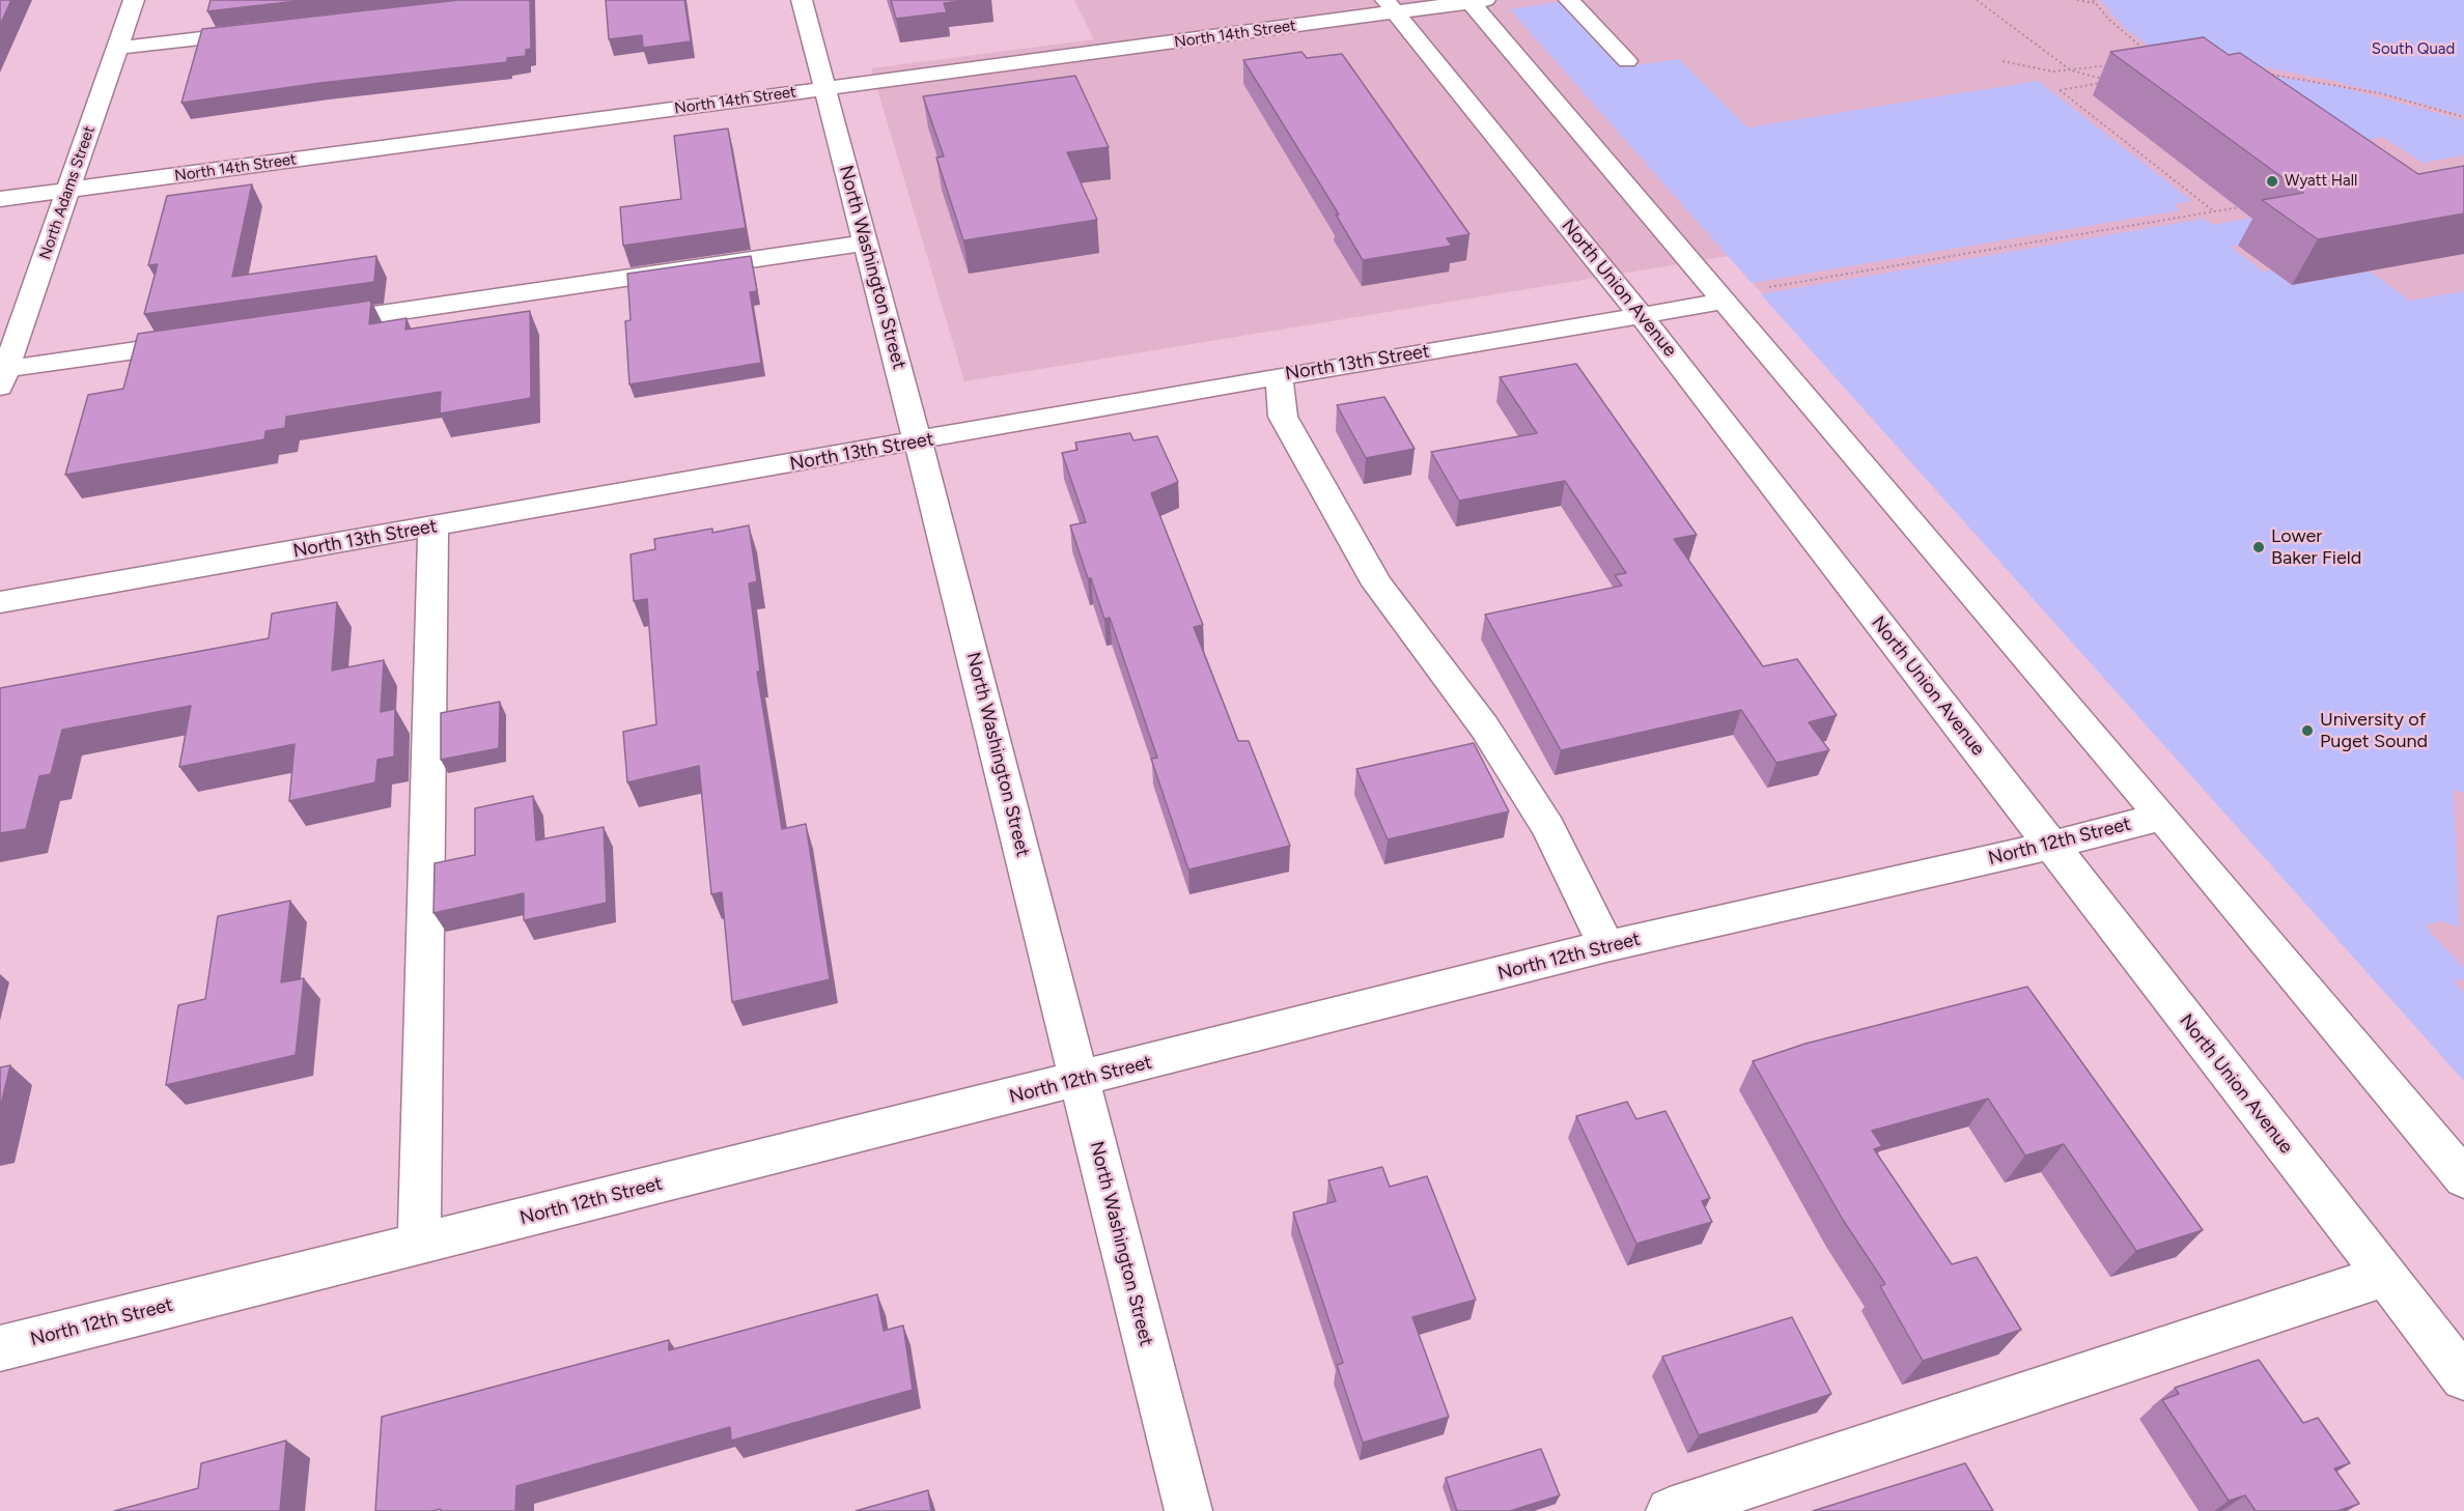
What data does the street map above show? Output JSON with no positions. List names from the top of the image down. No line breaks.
{"streets":{"street":["North 14th Street","North Adams Street","North Washington Street","North Union Avenue","North 13th Street","North 12th Street"]},"crossings":[["North 14th Street","North Adams Street"],["North 14th Street","North Washington Street"],["North 14th Street","North Union Avenue"],["North Washington Street","North 13th Street"],["North Washington Street","North 12th Street"],["North Union Avenue","North 13th Street"],["North Union Avenue","North 12th Street"]],"parks":["South Quad"],"places":["Wyatt Hall","Lower Baker Field","University of Puget Sound"]}
